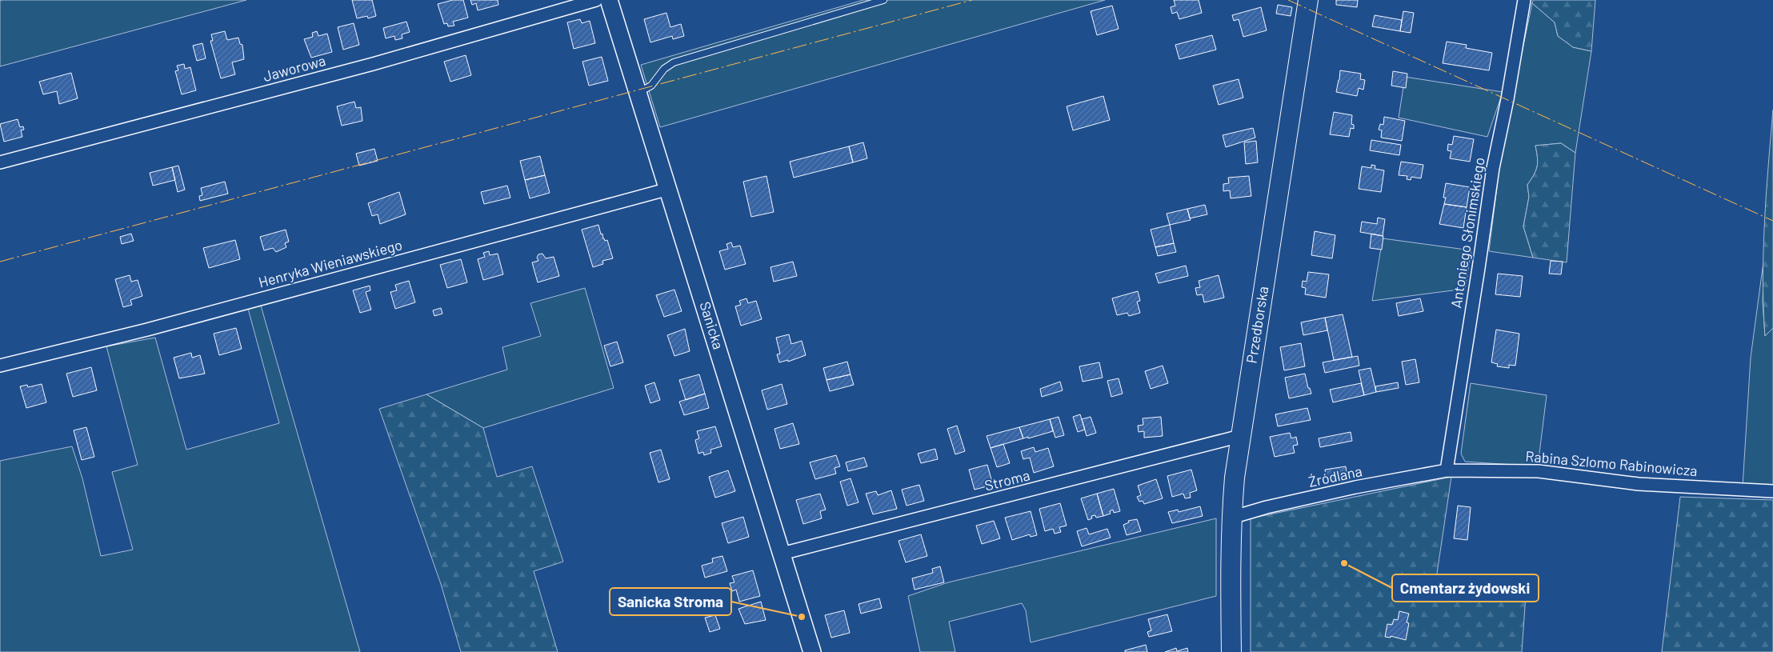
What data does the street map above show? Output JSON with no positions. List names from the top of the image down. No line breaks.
{"streets":{"main road":["Przedborska"],"street":["Jaworowa","Antoniego Słonimskiego","Henryka Wieniawskiego","Sanicka","Rabina Szlomo Rabinowicza","Źródlana","Stroma"]},"crossings":[["Antoniego Słonimskiego","Rabina Szlomo Rabinowicza"],["Antoniego Słonimskiego","Źródlana"],["Henryka Wieniawskiego","Sanicka"],["Przedborska","Źródlana"],["Przedborska","Stroma"],["Sanicka","Stroma"],["Rabina Szlomo Rabinowicza","Źródlana"]],"places":["Cmentarz żydowski","Sanicka Stroma"]}
